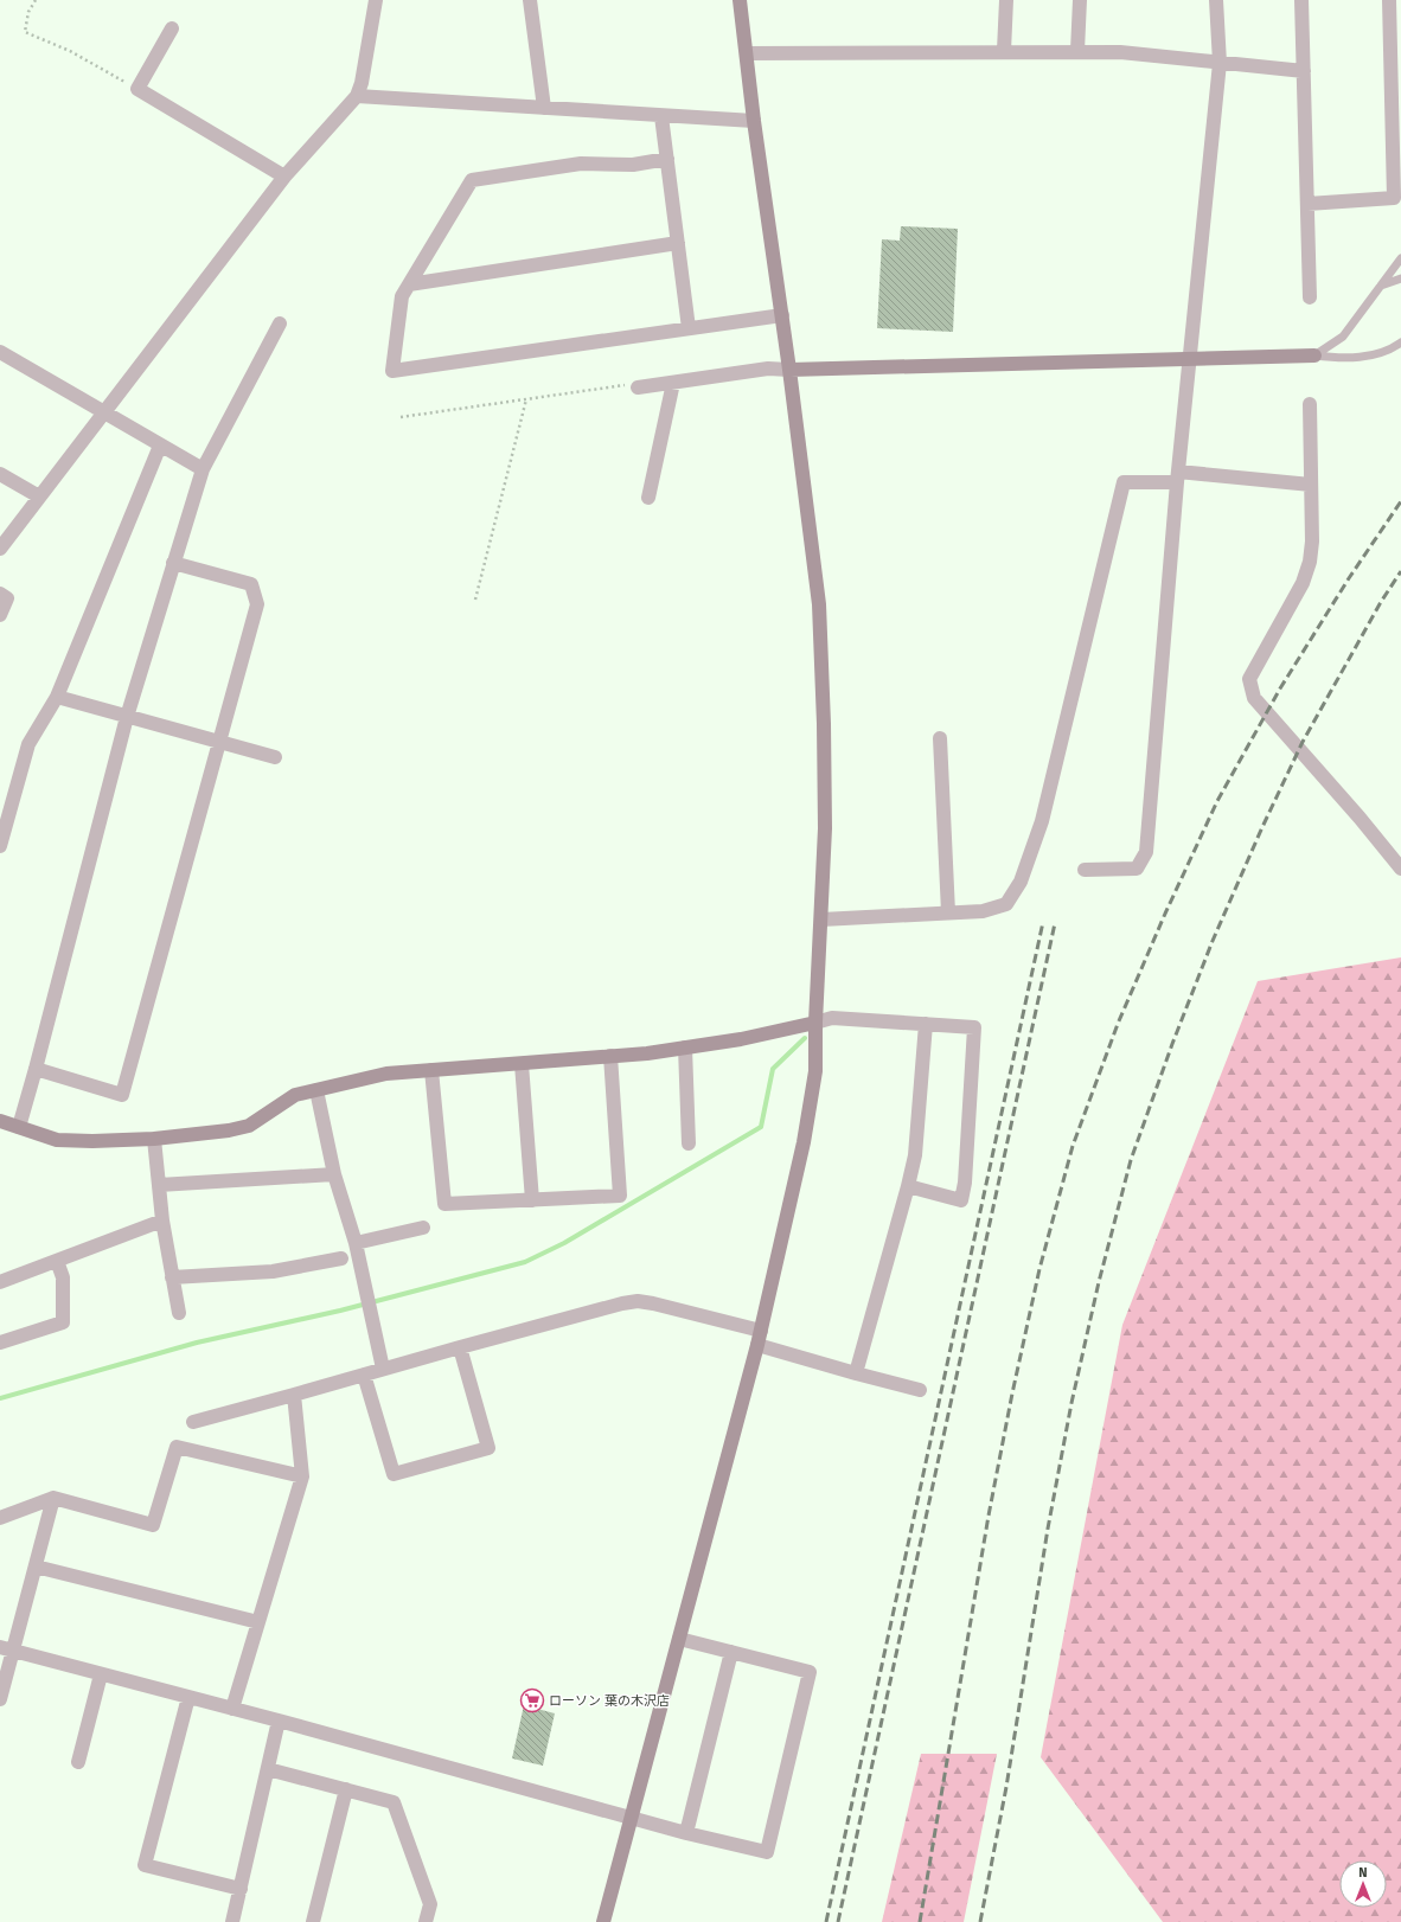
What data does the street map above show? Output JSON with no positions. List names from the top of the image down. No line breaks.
{"places":{"supermarket":["ローソン 葉の木沢店"]},"north":"top"}
